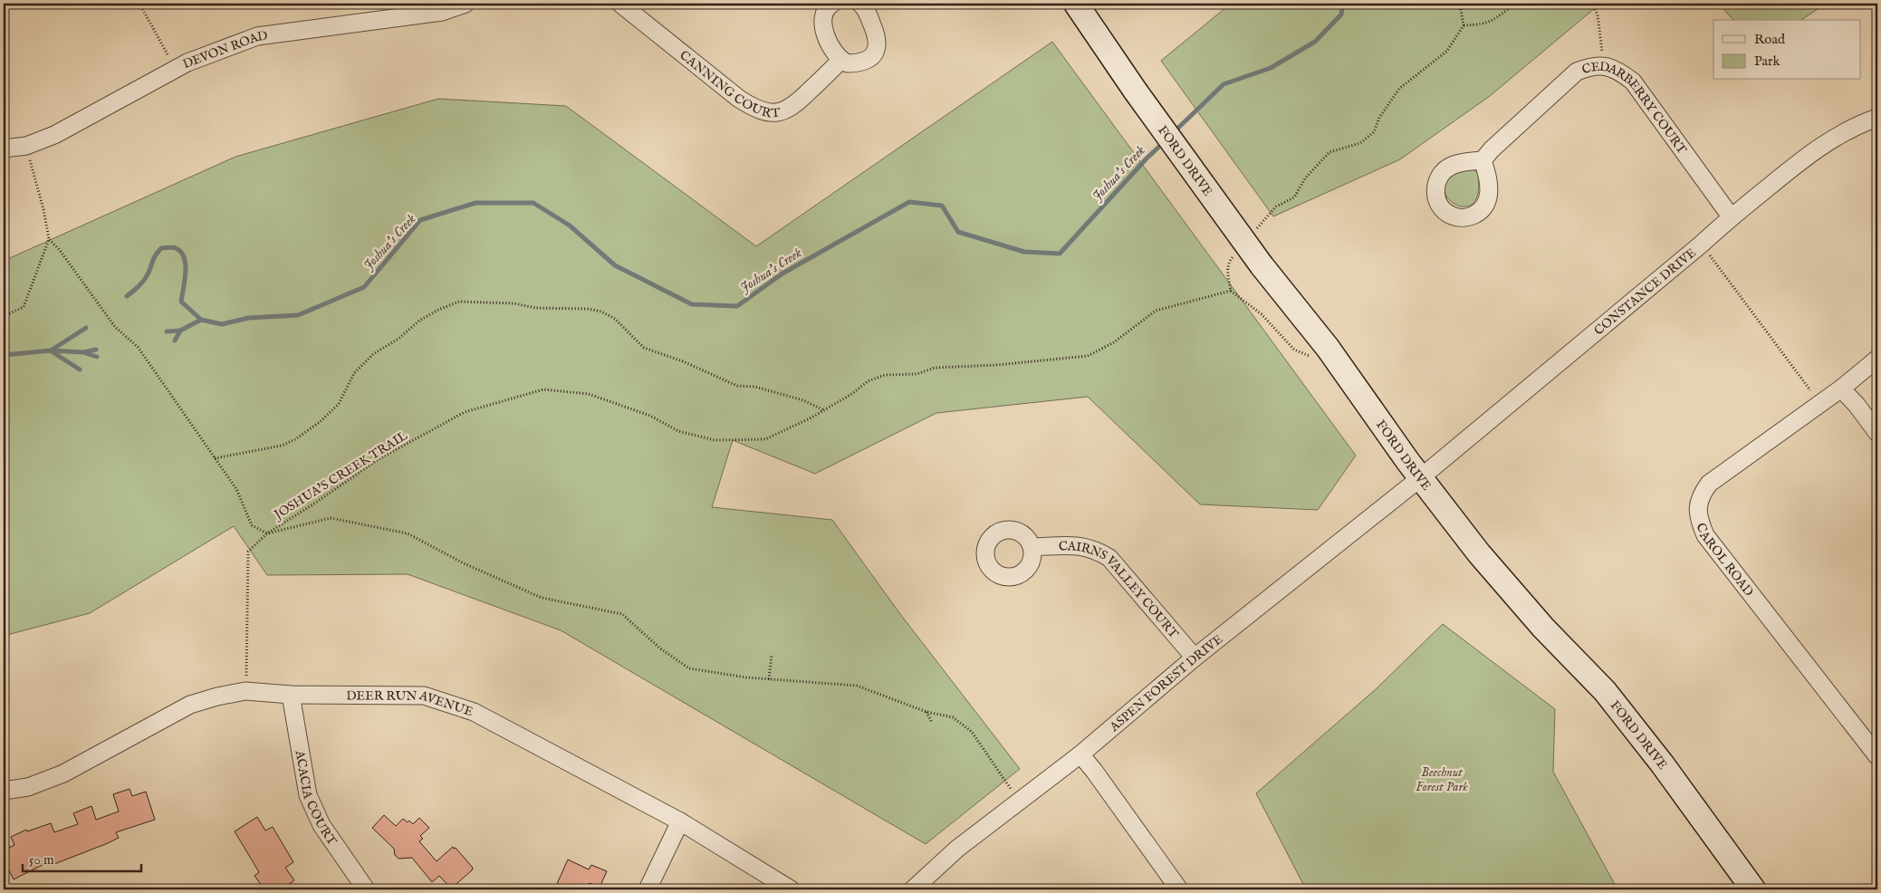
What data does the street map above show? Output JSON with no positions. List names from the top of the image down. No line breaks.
{"streets":{"main road":["FORD DRIVE"],"street":["DEVON ROAD","CANNING COURT","CEDARBERRY COURT","CONSTANCE DRIVE","CAROL ROAD","CAIRNS VALLEY COURT","ASPEN FOREST DRIVE","DEER RUN AVENUE","ACACIA COURT"],"path":["JOSHUA'S CREEK TRAIL"]},"crossings":[["CEDARBERRY COURT","CONSTANCE DRIVE"],["FORD DRIVE","CONSTANCE DRIVE"],["FORD DRIVE","ASPEN FOREST DRIVE"],["CONSTANCE DRIVE","ASPEN FOREST DRIVE"],["CAIRNS VALLEY COURT","ASPEN FOREST DRIVE"],["DEER RUN AVENUE","ACACIA COURT"]],"water":["Joshua's Creek"],"parks":["Beechnut Forest Park"],"legend":["Road","Park"],"scale_bar":"50 m"}
